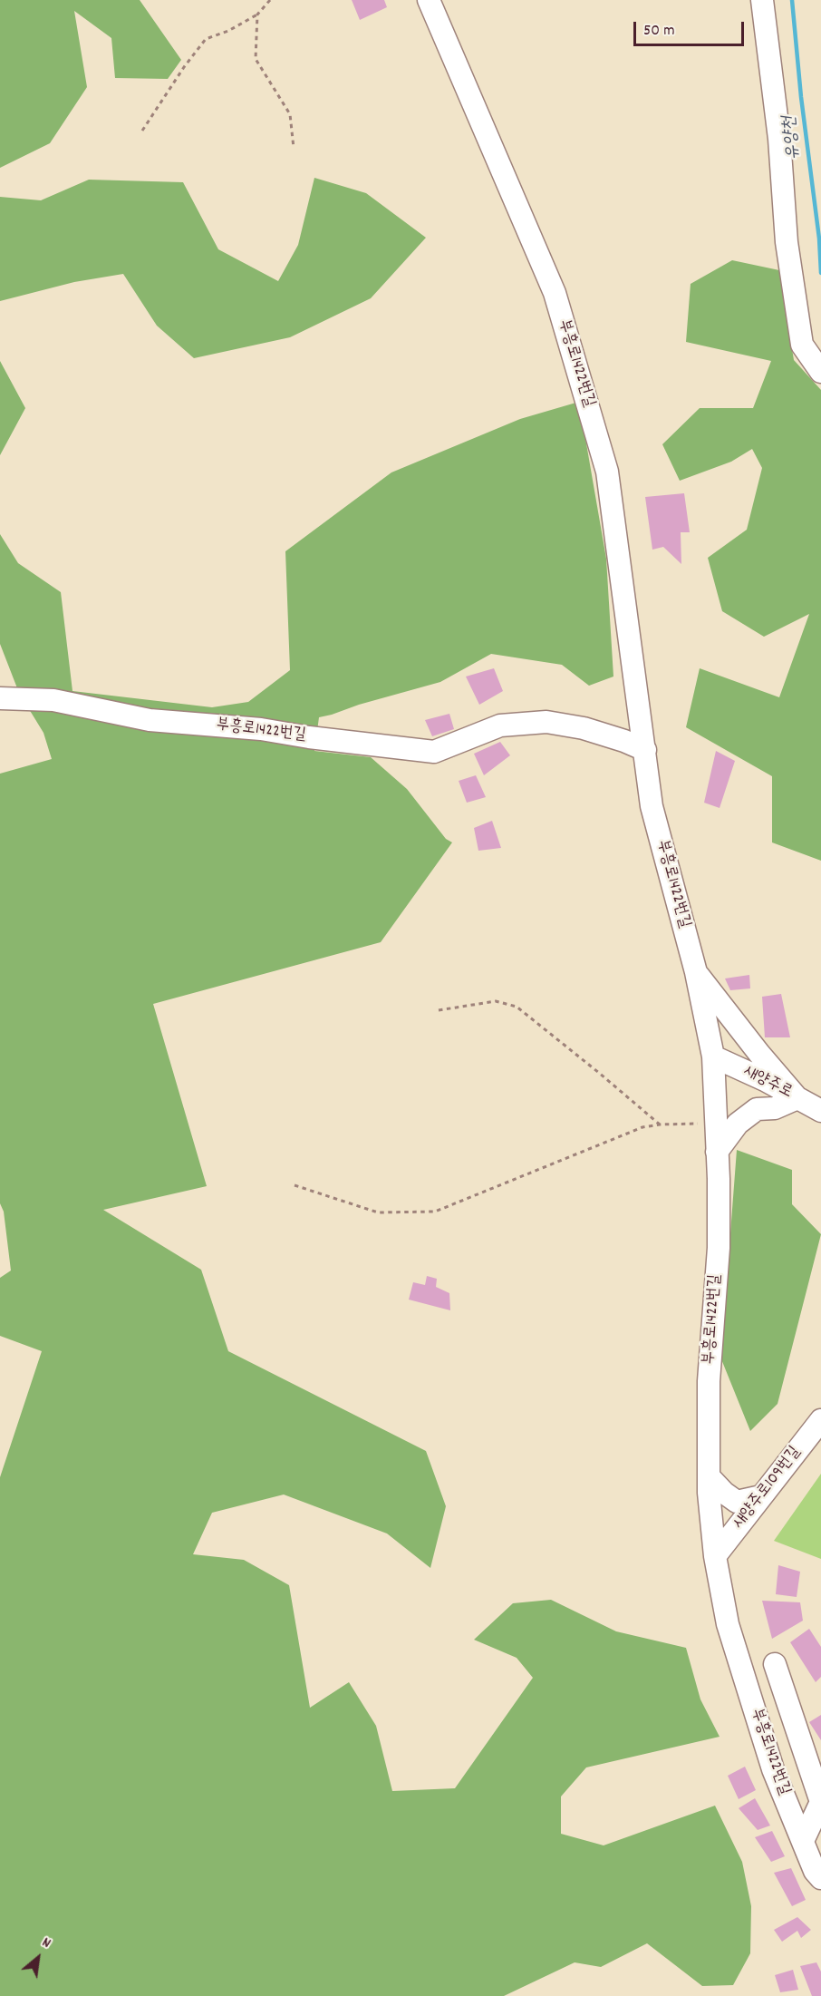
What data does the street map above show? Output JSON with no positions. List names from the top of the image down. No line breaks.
{"streets":{"street":["부흥로1422번길","새양주로","새양주로109번길"]},"crossings":[["부흥로1422번길","새양주로"],["부흥로1422번길","새양주로109번길"]],"water":["유양천"],"scale_bar":"50 m","north":"top right"}
